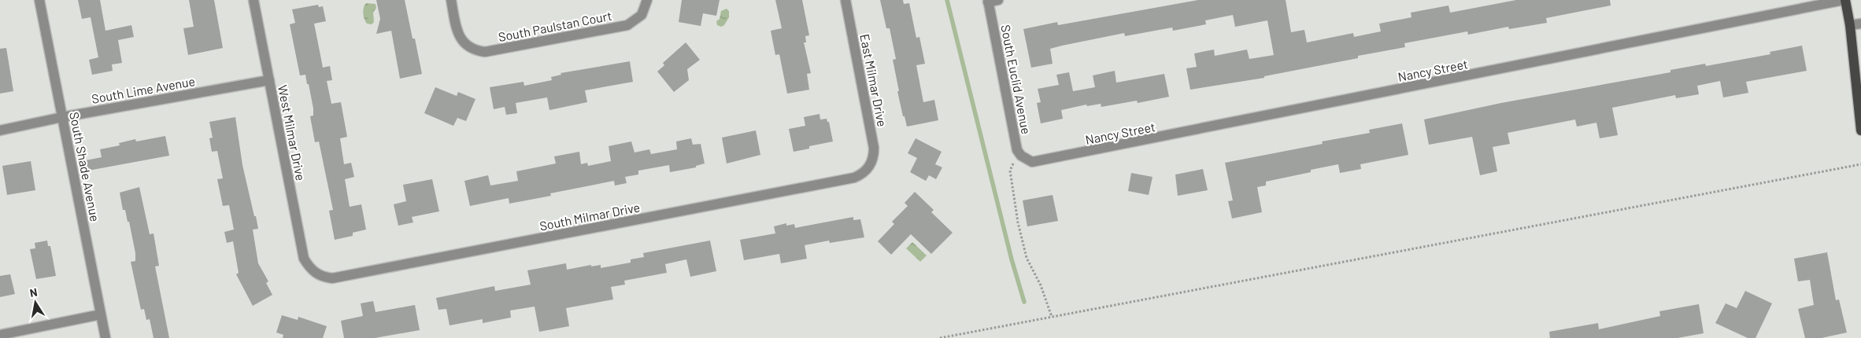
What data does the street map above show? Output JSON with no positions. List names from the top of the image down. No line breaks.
{"streets":{"street":["South Paulstan Court","Nancy Street","South Euclid Avenue","East Milmar Drive","South Lime Avenue","West Milmar Drive","South Shade Avenue","South Milmar Drive"]},"crossings":[["Nancy Street","South Euclid Avenue"],["East Milmar Drive","South Milmar Drive"],["South Lime Avenue","West Milmar Drive"],["South Lime Avenue","South Shade Avenue"],["West Milmar Drive","South Milmar Drive"]],"north":"top"}
